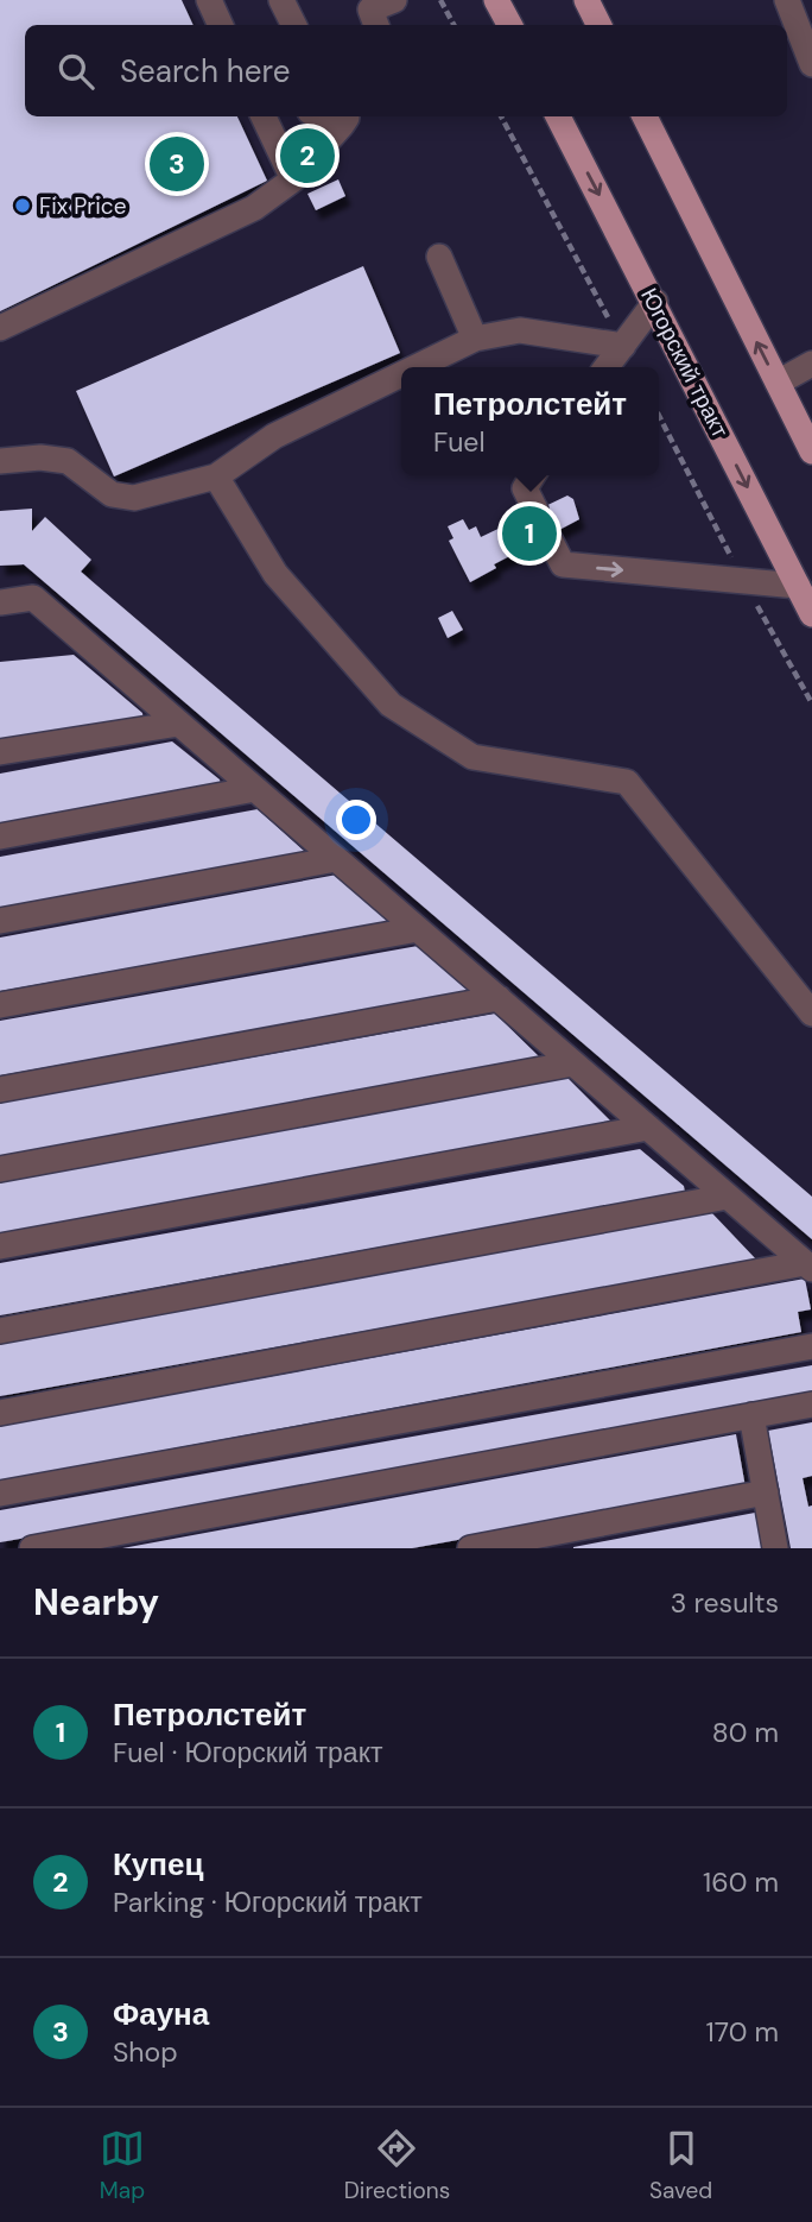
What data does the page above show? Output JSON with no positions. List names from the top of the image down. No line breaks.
{"streets":{"main road":["Югорский тракт"]},"places":["Fix Price"],"page":{"search":"Search here","pins":["2","3","1"],"popup":["Петролстейт","Fuel"],"heading":["Nearby","3 results"],"list":[{"mark":"1","name":"Петролстейт","note":"Fuel · Югорский тракт","value":"80 m"},{"mark":"2","name":"Купец","note":"Parking · Югорский тракт","value":"160 m"},{"mark":"3","name":"Фауна","note":"Shop","value":"170 m"}],"nav":["Map","Directions","Saved"]}}
